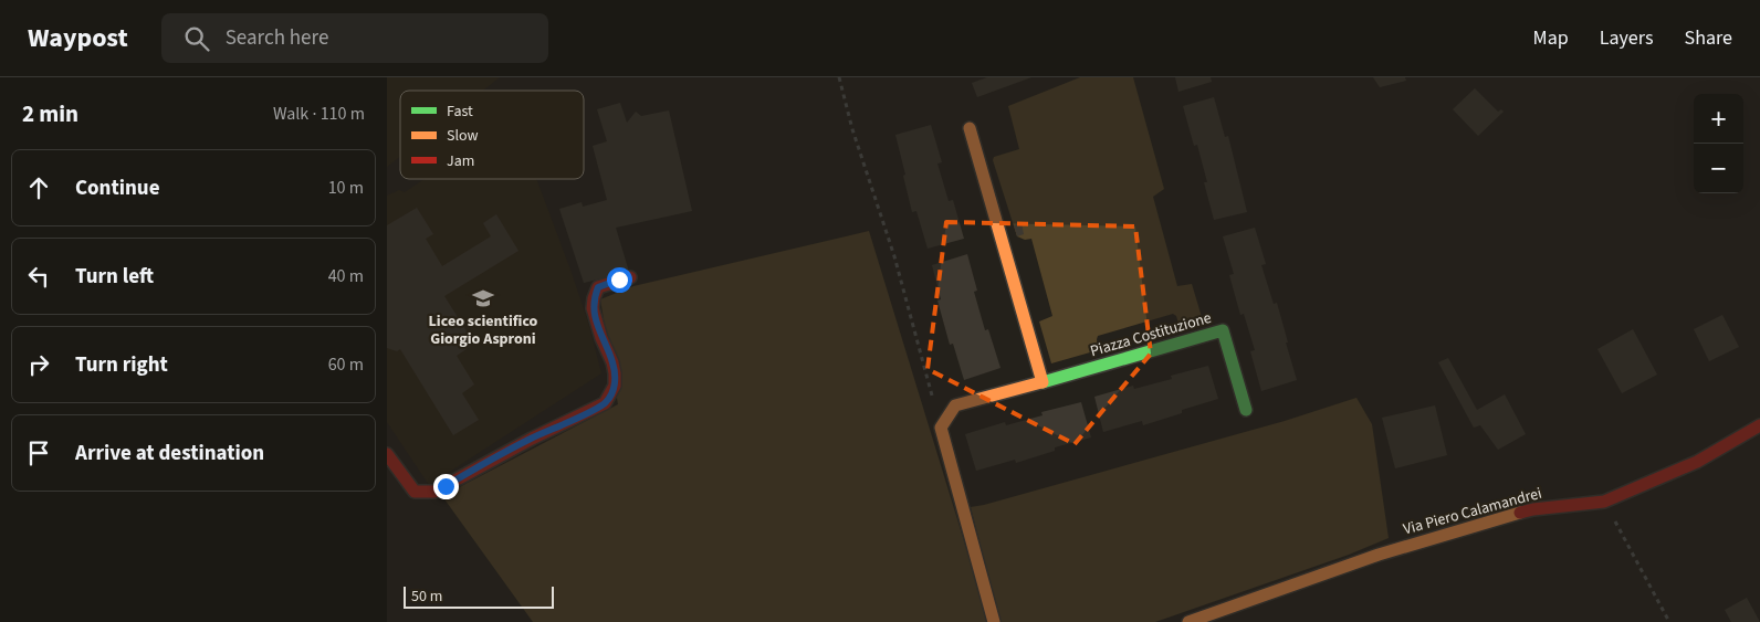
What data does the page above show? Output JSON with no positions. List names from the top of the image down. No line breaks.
{"streets":{"street":["Piazza Costituzione","Via Piero Calamandrei"]},"places":{"school or university":["Liceo scientifico Giorgio Asproni"]},"legend":["Fast","Slow","Jam"],"scale_bar":"50 m","page":{"header":"Waypost","search":"Search here","nav":["Map","Layers","Share"],"heading":["2 min","Walk · 110 m"],"map_buttons":["+","−"],"list":[["Continue","10 m"],["Turn left","40 m"],["Turn right","60 m"],"Arrive at destination"],"scale":"50 m"}}
